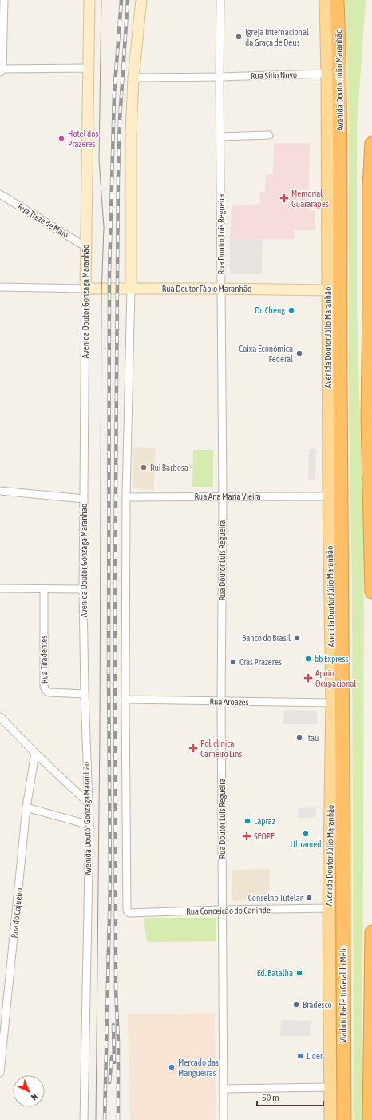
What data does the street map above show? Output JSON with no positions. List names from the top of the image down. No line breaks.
{"streets":{"highway":["Avenida Doutor Júlio Maranhão","Viaduto Prefeito Geraldo Melo"],"street":["Rua Sítio Novo","Rua Treze de Maio","Rua Doutor Luís Regueira","Rua Doutor Fábio Maranhão","Avenida Doutor Gonzaga Maranhão","Rua Ana Maria Vieira","Rua Tiradentes","Rua Aroazes","Rua Conceição do Caninde","Rua do Cajueiro"]},"crossings":[["Rua Sítio Novo","Avenida Doutor Júlio Maranhão"],["Rua Sítio Novo","Rua Doutor Luís Regueira"],["Avenida Doutor Júlio Maranhão","Rua Doutor Fábio Maranhão"],["Avenida Doutor Júlio Maranhão","Rua Ana Maria Vieira"],["Avenida Doutor Júlio Maranhão","Rua Aroazes"],["Avenida Doutor Júlio Maranhão","Rua Conceição do Caninde"],["Avenida Doutor Júlio Maranhão","Viaduto Prefeito Geraldo Melo"],["Rua Treze de Maio","Avenida Doutor Gonzaga Maranhão"],["Rua Doutor Luís Regueira","Rua Doutor Fábio Maranhão"],["Rua Doutor Luís Regueira","Rua Ana Maria Vieira"],["Rua Doutor Luís Regueira","Rua Aroazes"],["Rua Doutor Luís Regueira","Rua Conceição do Caninde"],["Rua Doutor Fábio Maranhão","Avenida Doutor Gonzaga Maranhão"],["Avenida Doutor Gonzaga Maranhão","Rua Tiradentes"],["Rua Aroazes","Rua Conceição do Caninde"]],"places":{"other":["Igreja Internacional da Graça de Deus","Hotel dos Prazeres","Dr. Cheng","Caixa Econômica Federal","Rui Barbosa","Banco do Brasil","bb Express","Cras Prazeres","Itaú","Lapraz","Ultramed","Conselho Tutelar","Ed. Batalha","Bradesco","Lider","Mercado das Mangueiras"],"health":["Memorial Guararapes","Apoio Ocupacional","Policlinica Carneiro Lins","SEOPE"]},"scale_bar":"50 m","north":"bottom right"}
